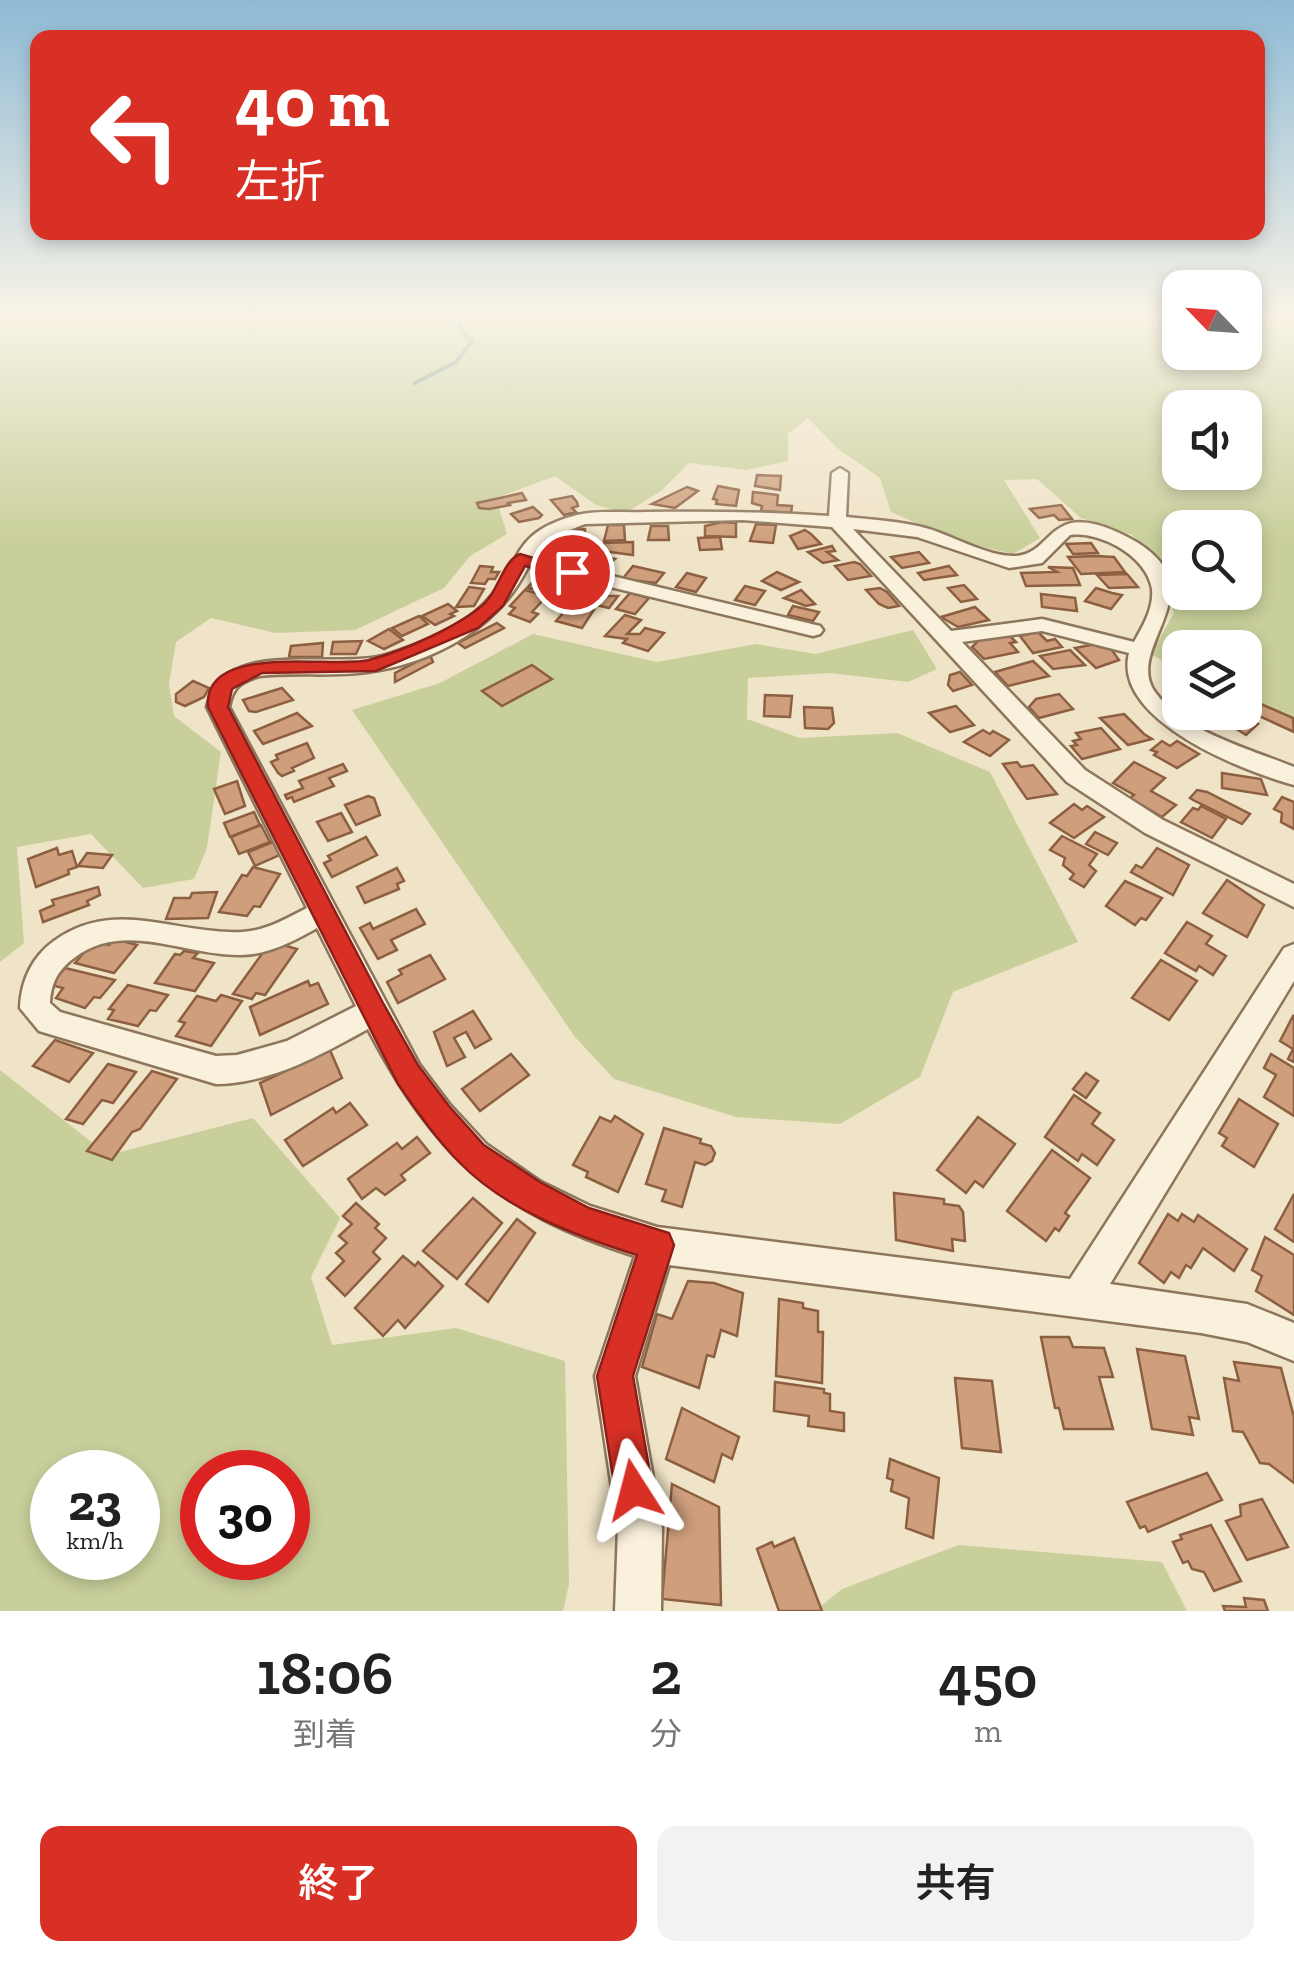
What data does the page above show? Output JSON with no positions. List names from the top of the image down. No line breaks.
{"north":"top left","page":{"turn":["40 m","左折"],"speed":"23 km/h","limit":"30","eta":["18:06","到着","2","分","450","m"],"buttons":["終了","共有"]}}
